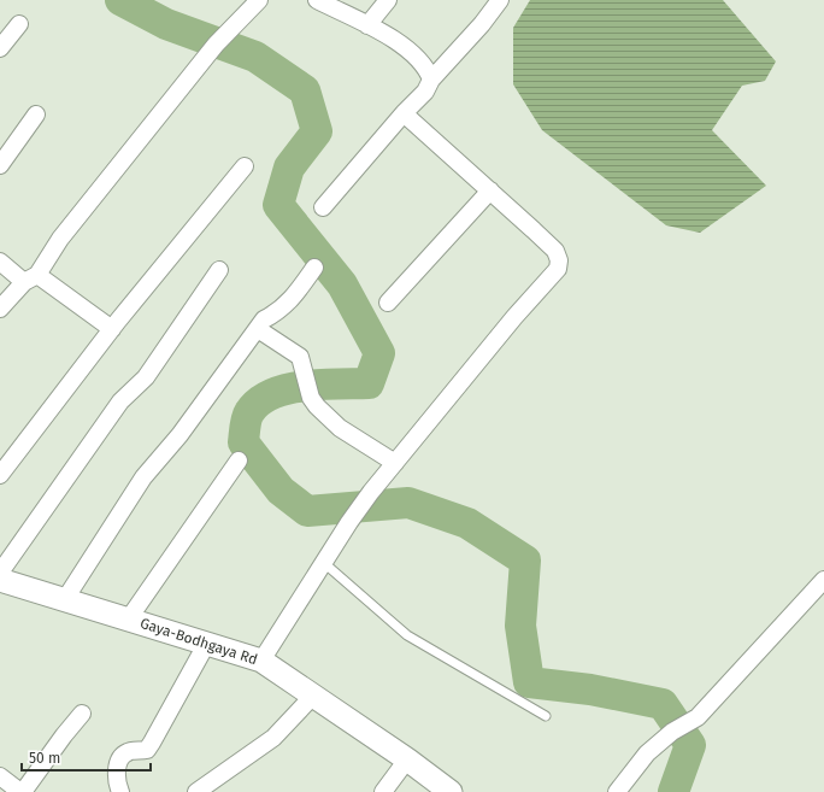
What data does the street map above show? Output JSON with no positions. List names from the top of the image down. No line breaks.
{"streets":{"street":["Gaya-Bodhgaya Rd"]},"scale_bar":"50 m"}
